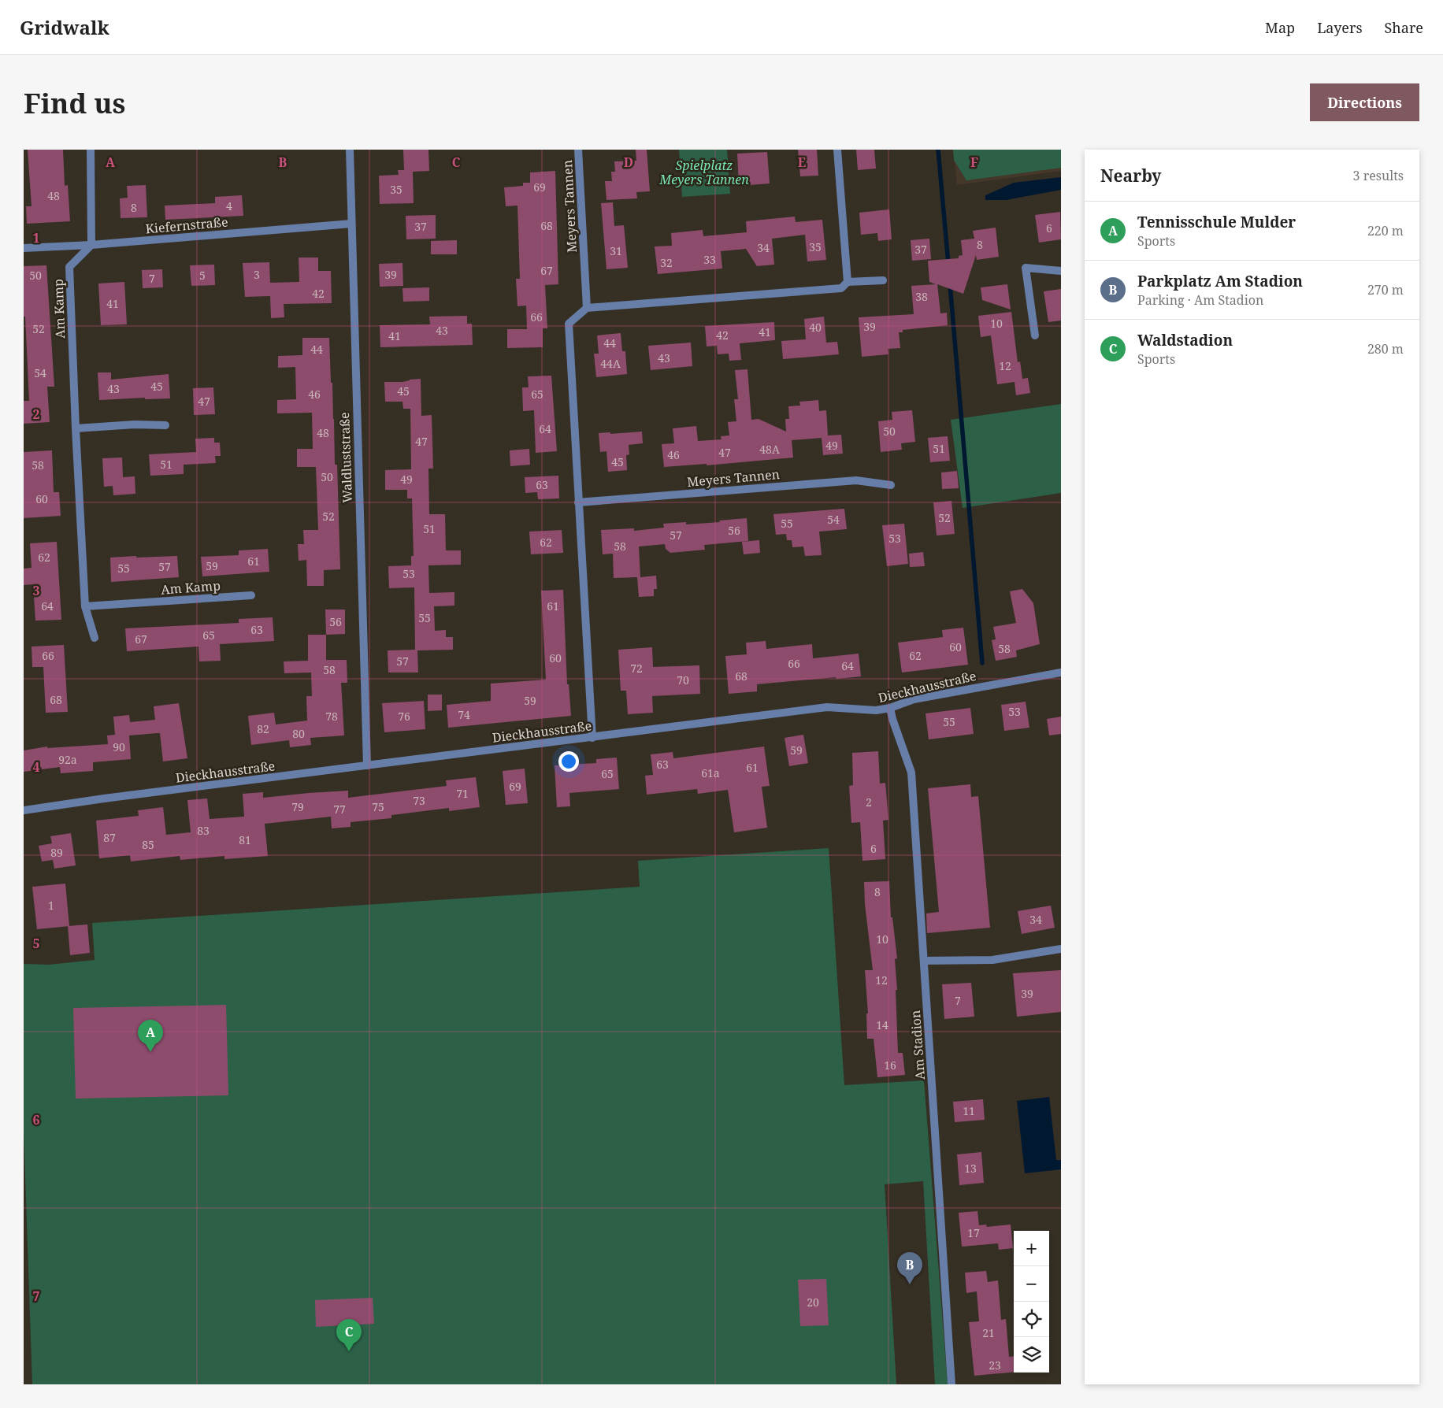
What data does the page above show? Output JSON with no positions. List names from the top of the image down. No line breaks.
{"streets":{"street":["Meyers Tannen","Kiefernstraße","Am Kamp","Waldluststraße","Dieckhausstraße","Am Stadion"]},"crossings":[["Kiefernstraße","Am Kamp"],["Kiefernstraße","Waldluststraße"],["Waldluststraße","Dieckhausstraße"],["Dieckhausstraße","Am Stadion"]],"parks":["Spielplatz Meyers Tannen"],"house_numbers":["69","35","48","4","8","68","37","6","8","35","34","37","31","33","32","67","3","39","50","5","7","42","38","41","66","10","39","40","52","43","41","42","41","44","44","43","44A","12","54","45","43","45","46","65","47","64","50","48","47","49","51","48A","47","46","45","51","58","50","49","63","60","52","52","54","55","51","56","57","53","62","58","62","61","59","57","55","53","64","61","55","56","63","65","67","60","58","66","62","60","57","66","64","72","58","68","70","68","59","53","74","78","76","55","82","80","90","59","92a","63","61","61a","65","69","71","73","2","79","75","77","83","87","81","85","6","89","8","1","34","10","12","39","7","14","16","11","13","17","20","21","23"],"page":{"header":"Gridwalk","nav":["Map","Layers","Share"],"buttons":"Directions","title":"Find us","heading":["Nearby","3 results"],"list":[{"mark":"A","name":"Tennisschule Mulder","note":"Sports","value":"220 m"},{"mark":"B","name":"Parkplatz Am Stadion","note":"Parking · Am Stadion","value":"270 m"},{"mark":"C","name":"Waldstadion","note":"Sports","value":"280 m"}],"pins":["A","B","C"],"map_buttons":["+","−"]},"grid":{"columns":["A","B","C","D","E","F"],"rows":["1","2","3","4","5","6","7"]}}
